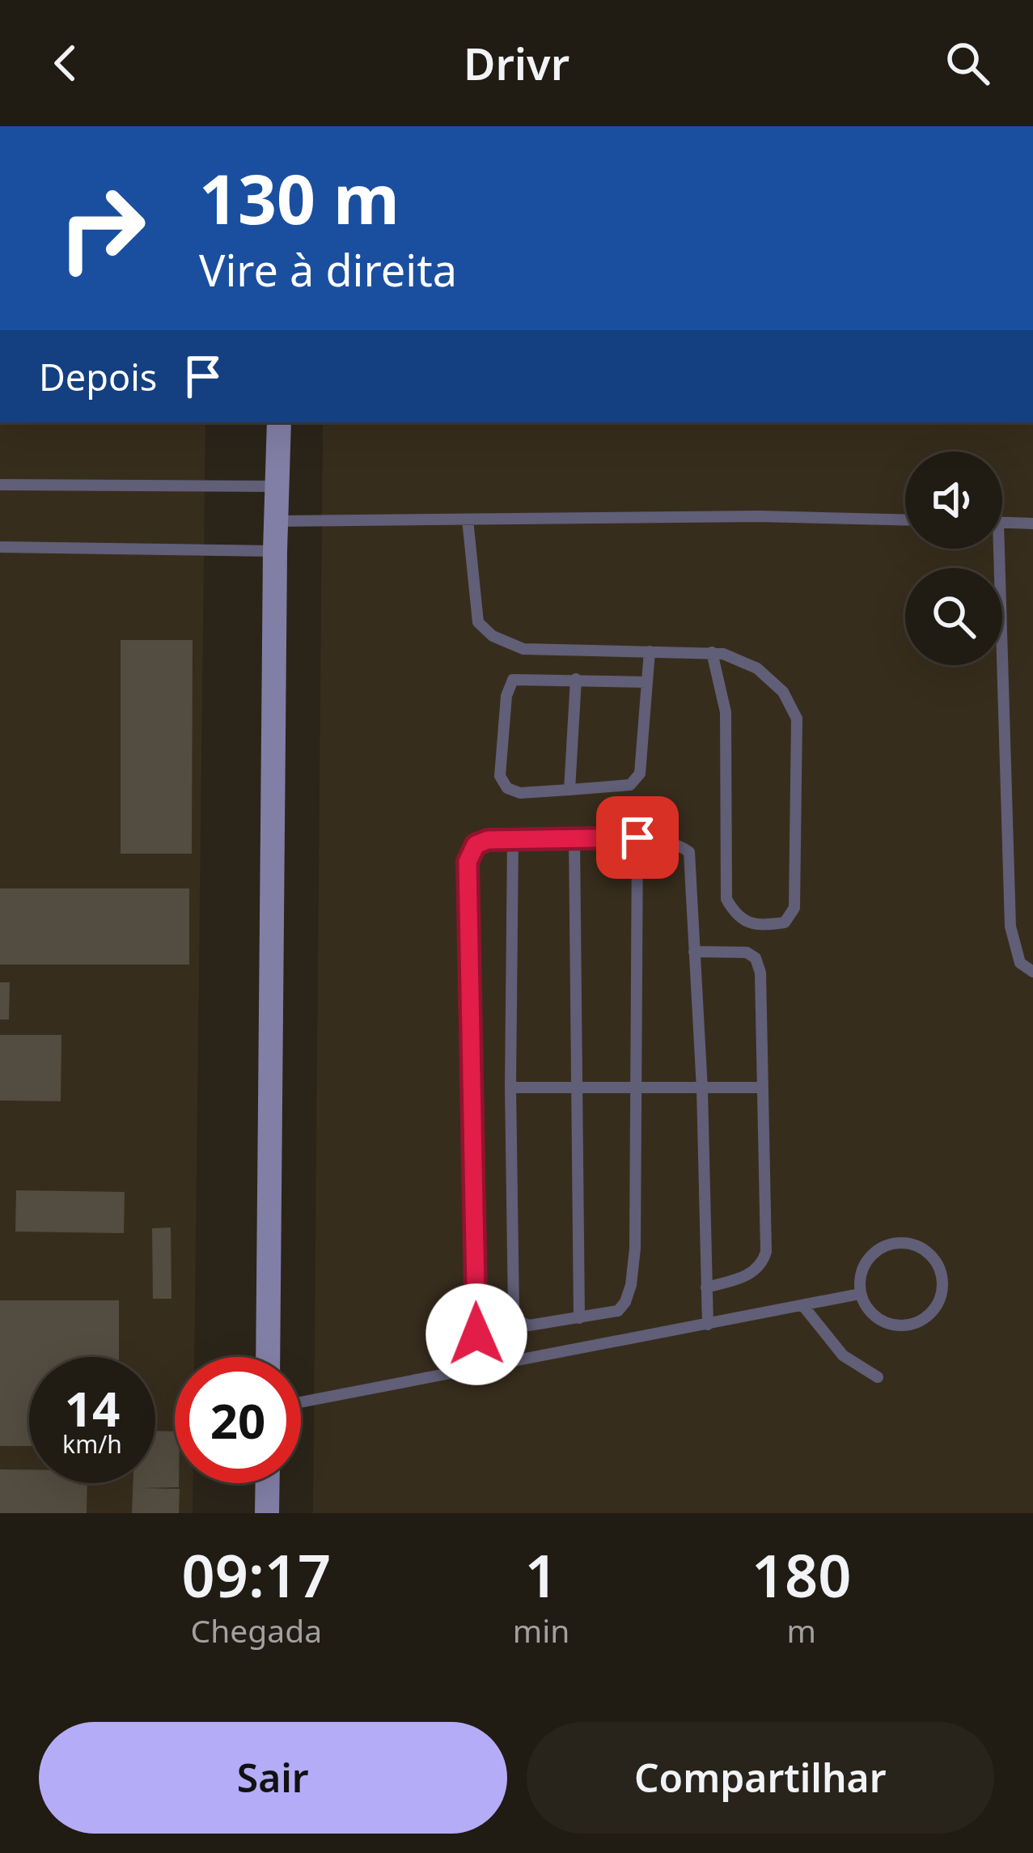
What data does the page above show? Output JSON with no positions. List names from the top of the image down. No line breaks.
{"page":{"header":"Drivr","turn":["130 m","Vire à direita"],"then":"Depois","speed":"14 km/h","limit":"20","eta":["09:17","Chegada","1","min","180","m"],"buttons":["Sair","Compartilhar"]}}
